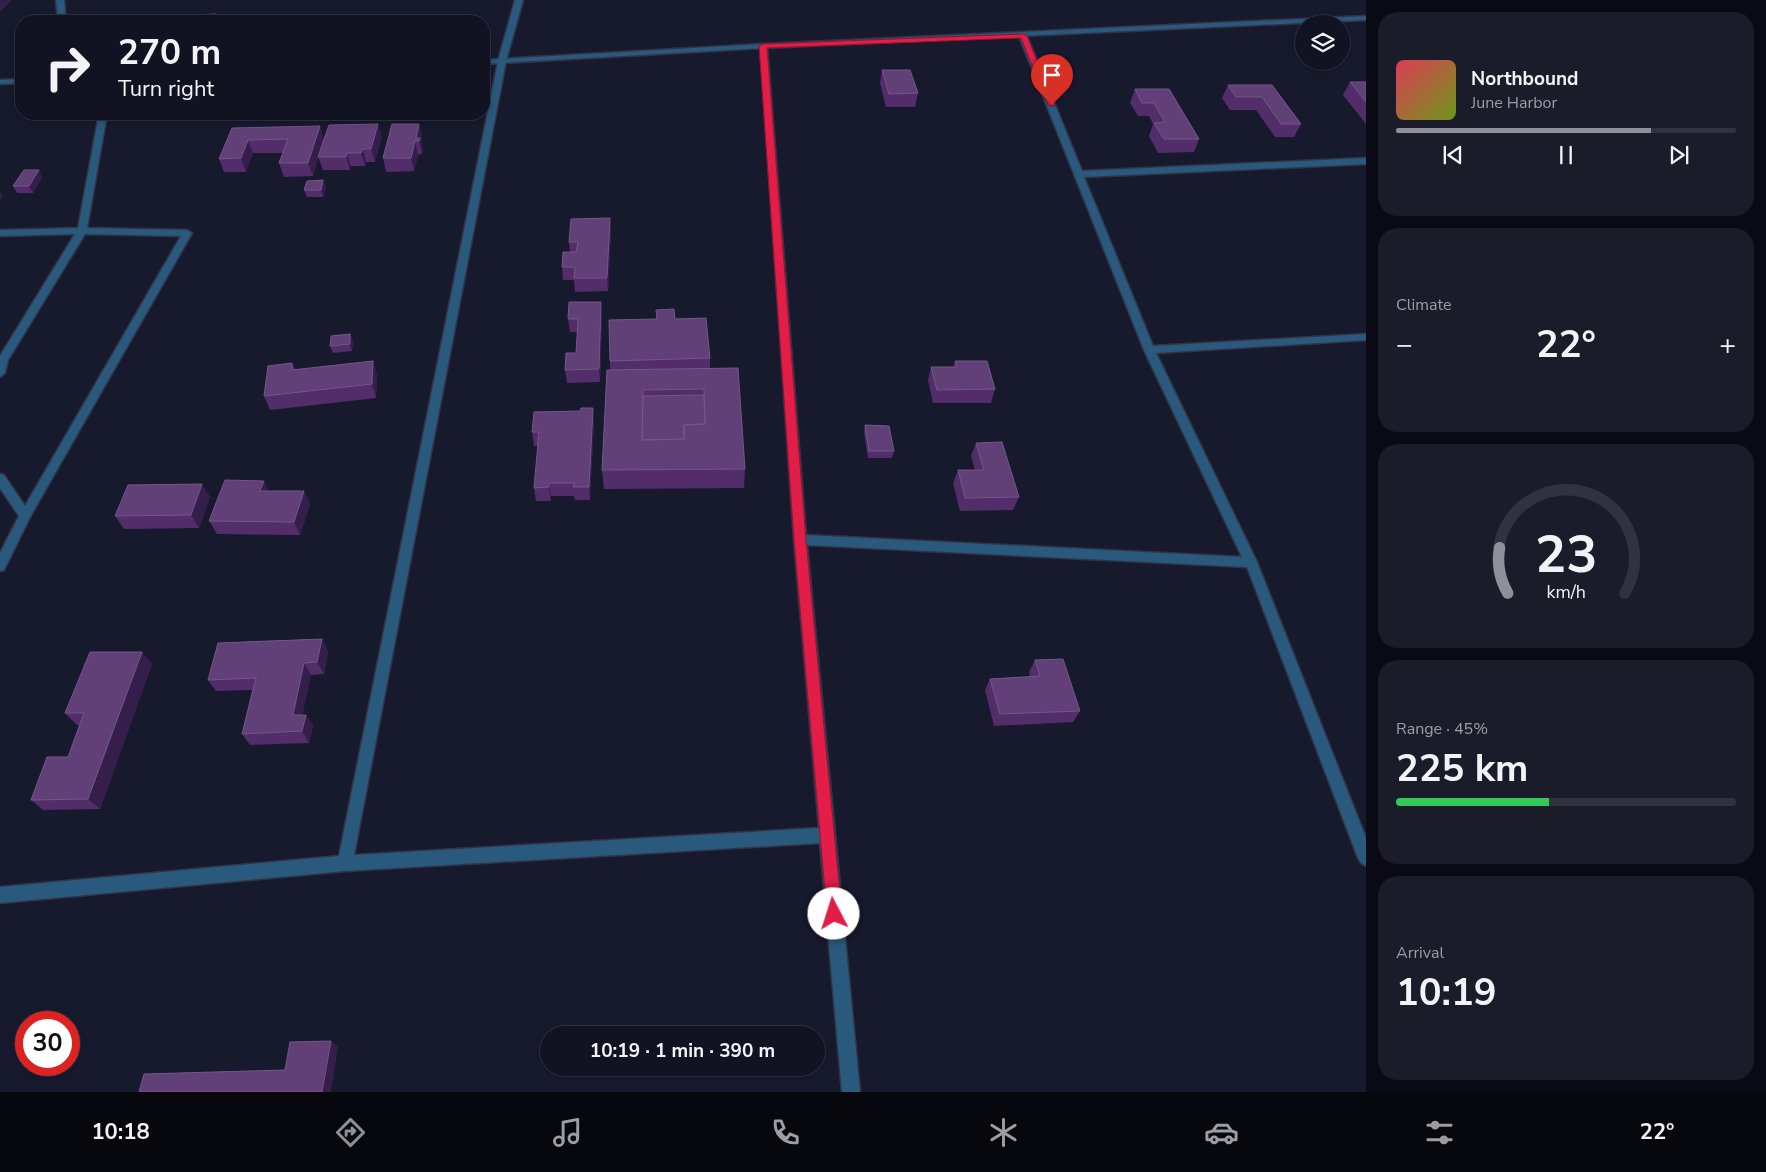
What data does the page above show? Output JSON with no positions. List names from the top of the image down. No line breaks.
{"page":{"turn":["270 m","Turn right"],"song":["Northbound","June Harbor"],"tile":["Climate",["Range · 45%","225 km"],["Arrival","10:19"]],"heat":["−","22°","+"],"limit":"30","trip":"10:19 · 1 min · 390 m","tabs":["10:18","22°"],"gauge":["23","km/h"]}}
